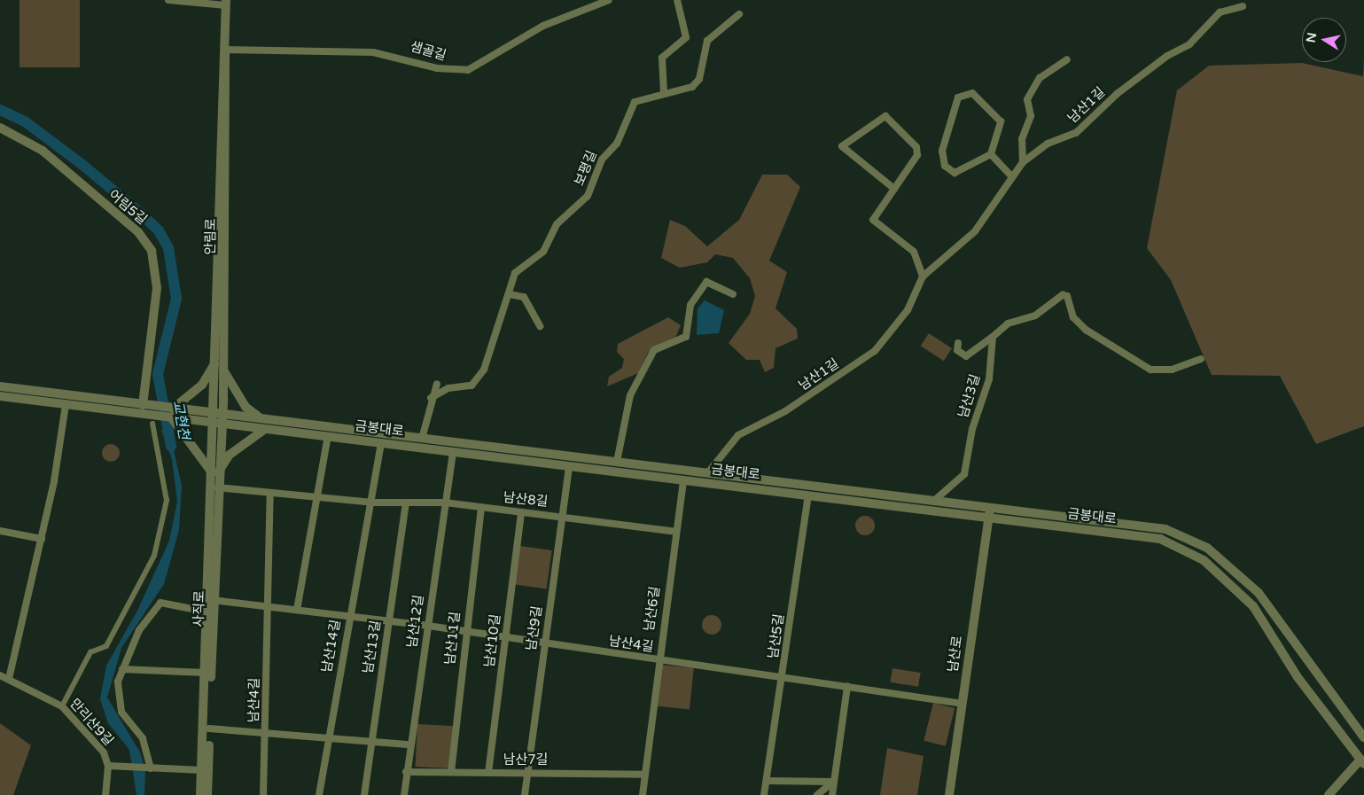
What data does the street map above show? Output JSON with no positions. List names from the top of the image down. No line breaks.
{"streets":{"street":["샘골길","남산1길","보평길","어림5길","안림로","남산3길","금봉대로","남산8길","사직로","남산6길","남산12길","남산9길","남산5길","남산11길","남산10길","남산4길","남산14길","남산13길","남산로","만리산9길","남산7길"]},"crossings":[["샘골길","안림로"],["남산1길","금봉대로"],["어림5길","금봉대로"],["안림로","금봉대로"],["안림로","사직로"],["남산3길","금봉대로"],["금봉대로","사직로"],["금봉대로","남산6길"],["금봉대로","남산12길"],["금봉대로","남산9길"],["금봉대로","남산5길"],["금봉대로","남산14길"],["금봉대로","남산로"],["남산8길","남산6길"],["남산8길","남산12길"],["남산8길","남산9길"],["남산8길","남산11길"],["남산8길","남산10길"],["남산8길","남산14길"],["남산8길","남산13길"],["사직로","남산4길"],["남산6길","남산4길"],["남산6길","남산7길"],["남산12길","남산4길"],["남산12길","남산7길"],["남산9길","남산4길"],["남산9길","남산7길"],["남산5길","남산4길"],["남산11길","남산4길"],["남산11길","남산7길"],["남산10길","남산4길"],["남산10길","남산7길"],["남산4길","남산14길"],["남산4길","남산13길"],["남산4길","남산로"]],"water":["교현천"],"north":"left"}
